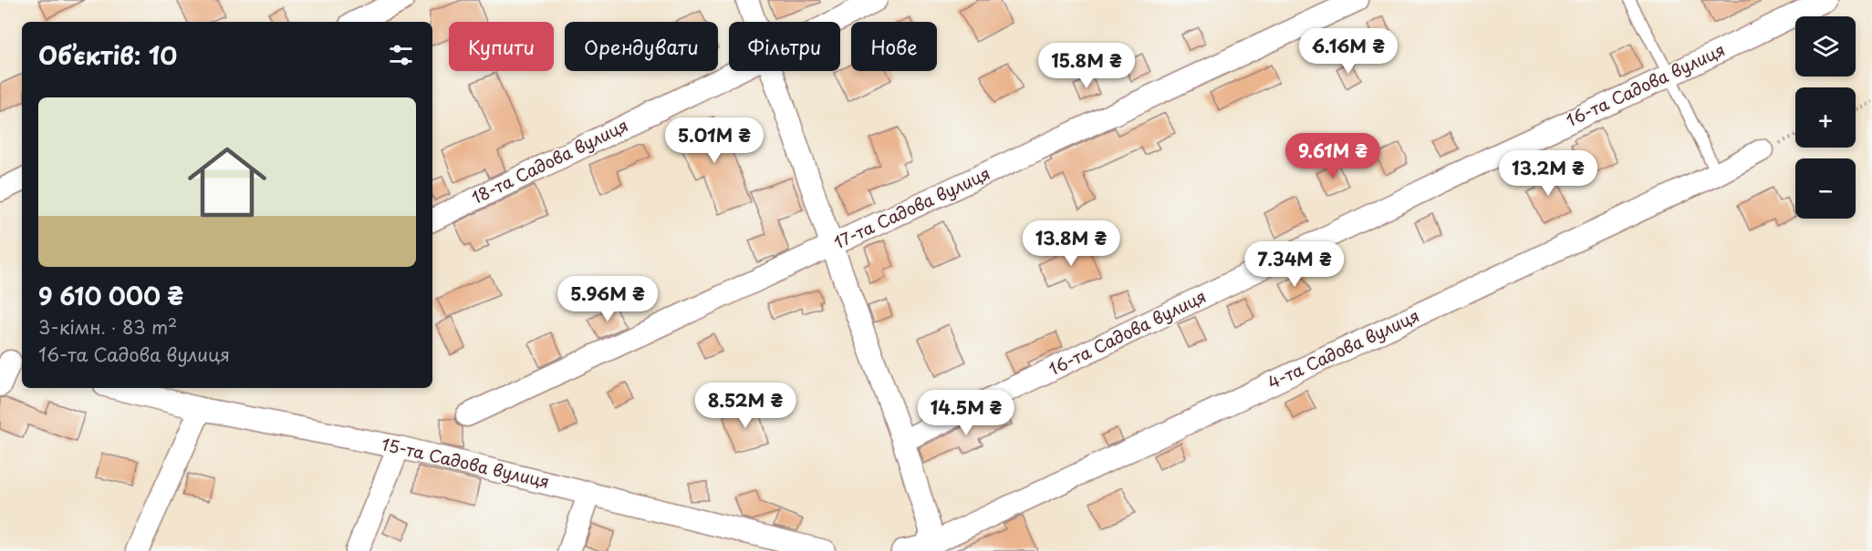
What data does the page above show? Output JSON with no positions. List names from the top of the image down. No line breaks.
{"streets":{"street":["16-та Садова вулиця","18-та Садова вулиця","17-та Садова вулиця","4-та Садова вулиця","15-та Садова вулиця"]},"page":{"map_buttons":["+","−"],"chip":["Купити","Орендувати","Фільтри","Нове"],"heading":"Об’єктів: 10","price":["6.16M ₴","15.8M ₴","5.01M ₴","9.61M ₴","13.2M ₴","13.8M ₴","7.34M ₴","5.96M ₴","8.52M ₴","14.5M ₴"],"list":[{"name":"9 610 000 ₴","note":"3-кімн. · 83 m² · 16-та Садова вулиця"}]}}
